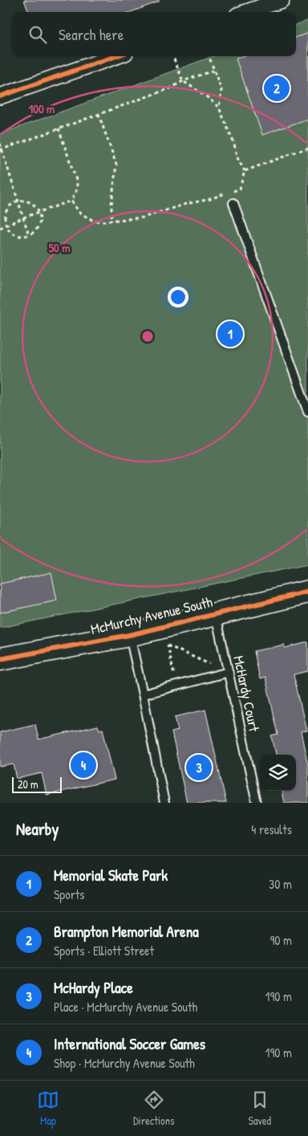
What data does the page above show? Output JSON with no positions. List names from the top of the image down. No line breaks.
{"streets":{"street":["McMurchy Avenue South"],"lane":["McHardy Court"]},"crossings":[["McMurchy Avenue South","McHardy Court"]],"scale_bar":"20 m","page":{"search":"Search here","pins":["2","1","4","3"],"scale":"20 m","heading":["Nearby","4 results"],"list":[{"mark":"1","name":"Memorial Skate Park","note":"Sports","value":"30 m"},{"mark":"2","name":"Brampton Memorial Arena","note":"Sports · Elliott Street","value":"90 m"},{"mark":"3","name":"McHardy Place","note":"Place · McMurchy Avenue South","value":"190 m"},{"mark":"4","name":"International Soccer Games","note":"Shop · McMurchy Avenue South","value":"190 m"}],"nav":["Map","Directions","Saved"]},"rings":["100 m","50 m"]}
